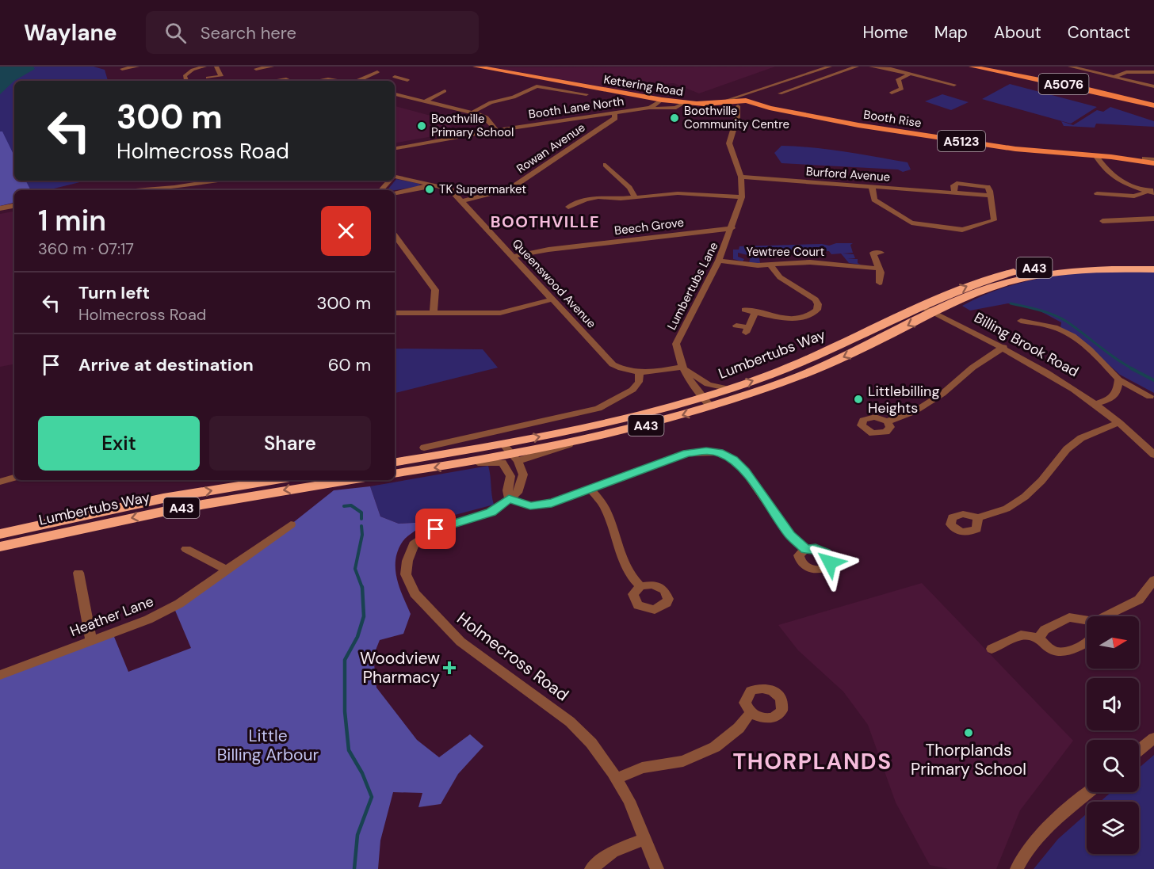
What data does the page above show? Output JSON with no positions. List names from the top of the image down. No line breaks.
{"streets":{"highway":["A43","Lumbertubs Way"],"main road":["A5076","Kettering Road","Booth Rise","A5123"],"street":["Booth Lane North","Rowan Avenue","Burford Avenue","Beech Grove","Yewtree Court","Queenswood Avenue","Lumbertubs Lane","Billing Brook Road","Heather Lane","Holmecross Road"]},"crossings":[["Kettering Road","Booth Lane North"],["Kettering Road","Booth Rise"],["Kettering Road","Lumbertubs Lane"],["Booth Lane North","Rowan Avenue"],["Booth Rise","Lumbertubs Lane"],["Rowan Avenue","Queenswood Avenue"],["Burford Avenue","Lumbertubs Lane"],["Beech Grove","Queenswood Avenue"],["Beech Grove","Lumbertubs Lane"],["Yewtree Court","Lumbertubs Lane"],["Queenswood Avenue","Lumbertubs Lane"],["Lumbertubs Lane","Lumbertubs Way"],["Billing Brook Road","Lumbertubs Way"],["Lumbertubs Way","Holmecross Road"]],"districts":["BOOTHVILLE","THORPLANDS"],"parks":["Little Billing Arbour"],"places":{"other":["Boothville Community Centre","Boothville Primary School","TK Supermarket","Littlebilling Heights","Thorplands Primary School"],"health":["Woodview Pharmacy"]},"north":"right","page":{"header":"Waylane","search":"Search here","nav":["Home","Map","About","Contact"],"turn":["300 m","Holmecross Road"],"heading":["1 min","360 m · 07:17"],"list":[{"name":"Turn left","note":"Holmecross Road","value":"300 m"},{"name":"Arrive at destination","value":"60 m"}],"buttons":["Exit","Share"]}}
